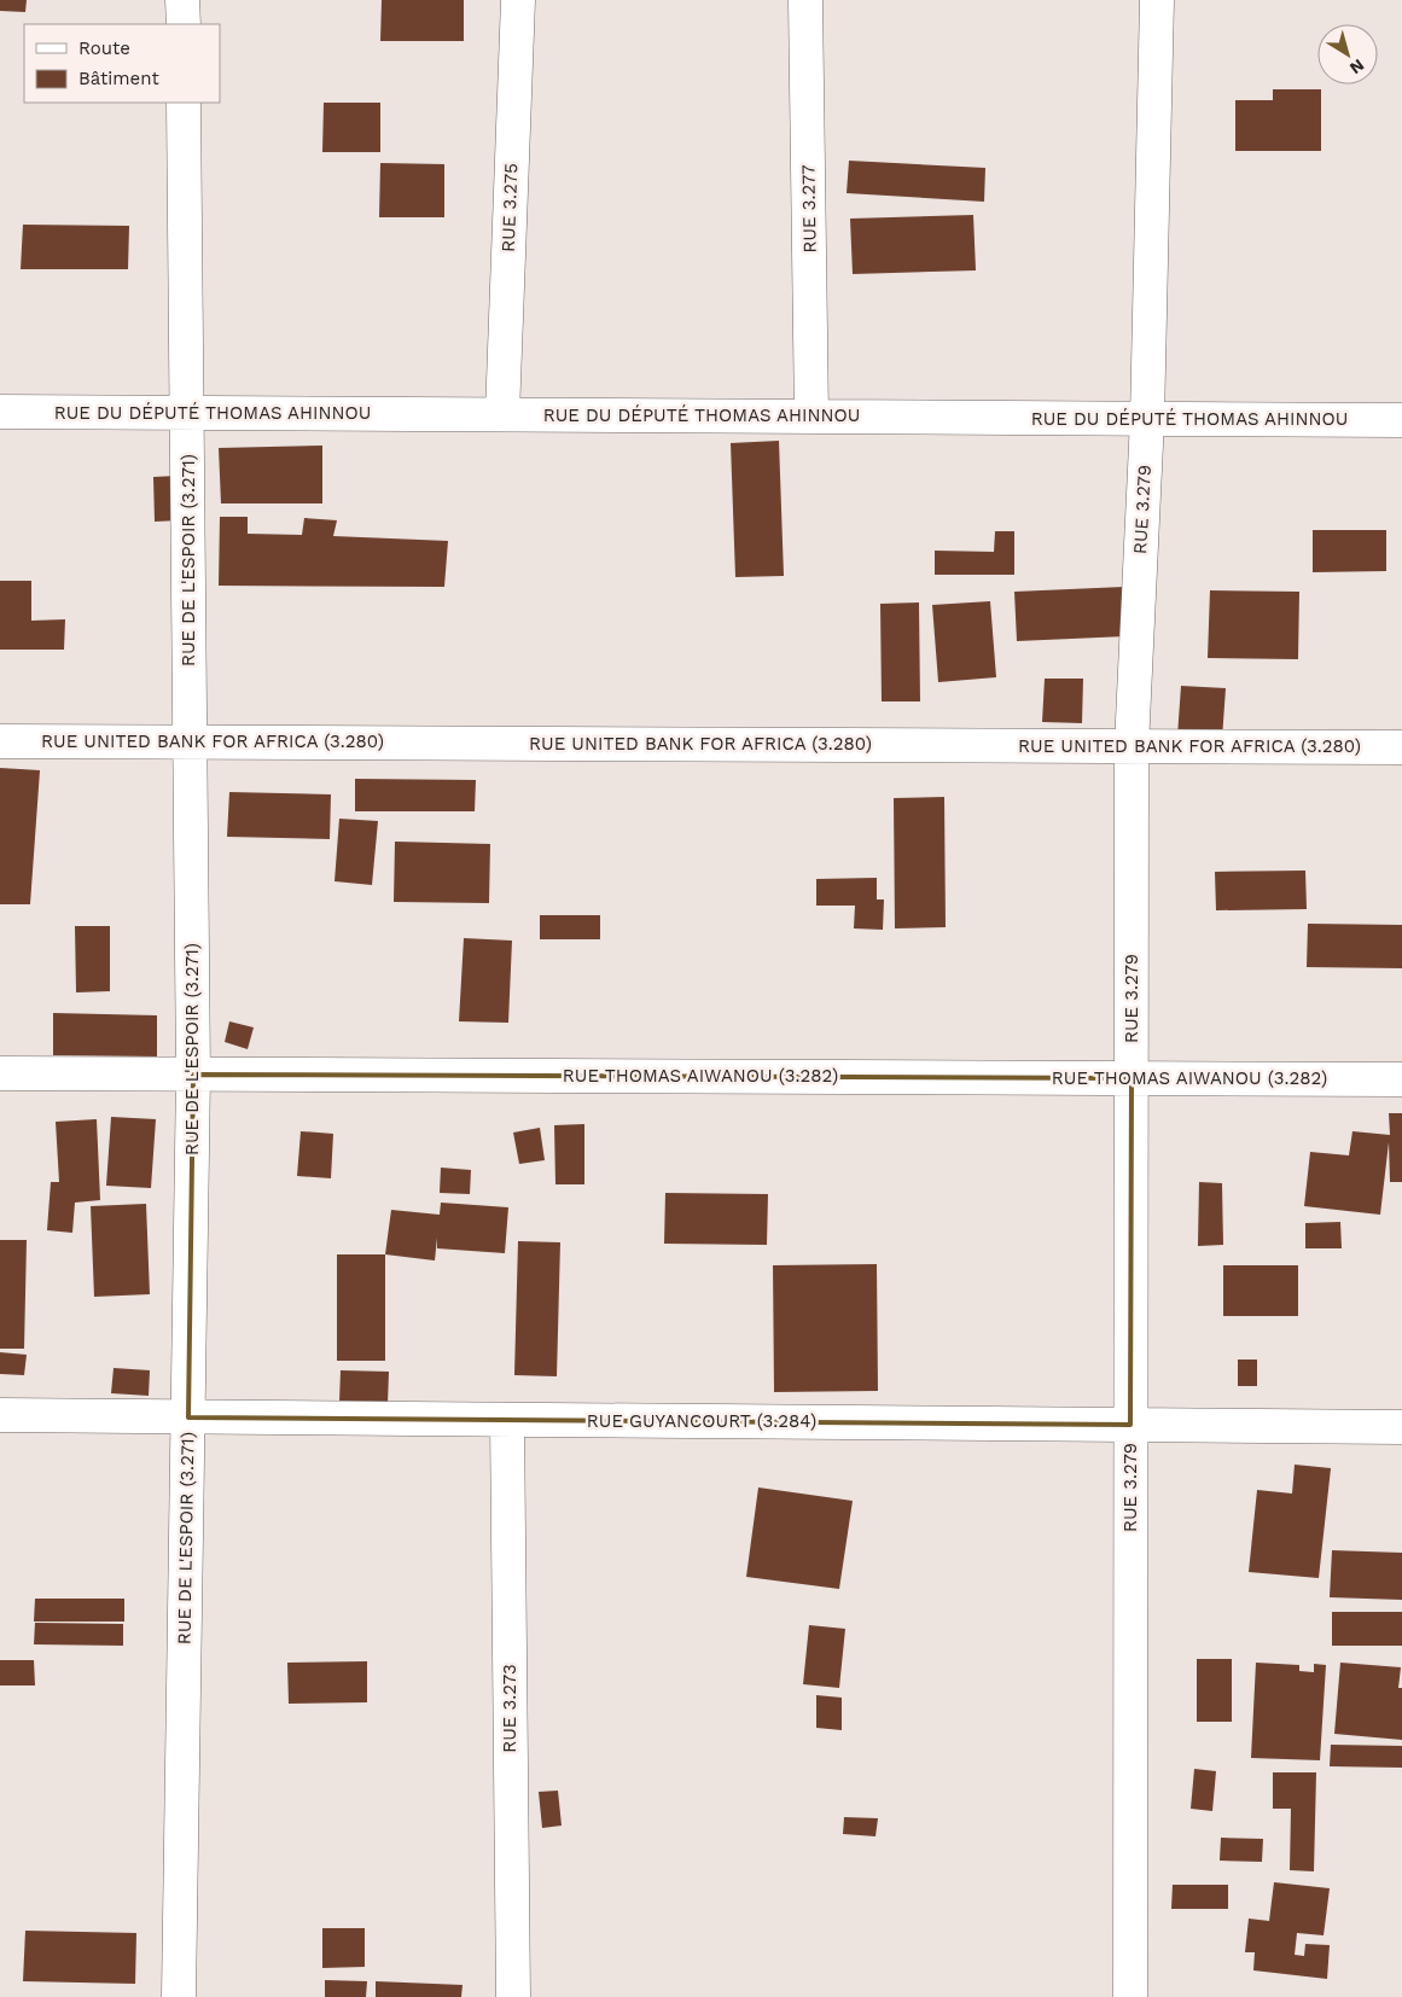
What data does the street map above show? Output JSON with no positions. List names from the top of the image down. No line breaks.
{"streets":{"street":["RUE 3.275","RUE 3.277","RUE DU DÉPUTÉ THOMAS AHINNOU","RUE 3.279","RUE DE L'ESPOIR (3.271)","RUE UNITED BANK FOR AFRICA (3.280)","RUE THOMAS AIWANOU (3.282)","RUE GUYANCOURT (3.284)","RUE 3.273"]},"crossings":[["RUE 3.275","RUE DU DÉPUTÉ THOMAS AHINNOU"],["RUE 3.277","RUE DU DÉPUTÉ THOMAS AHINNOU"],["RUE DU DÉPUTÉ THOMAS AHINNOU","RUE 3.279"],["RUE DU DÉPUTÉ THOMAS AHINNOU","RUE DE L'ESPOIR (3.271)"],["RUE 3.279","RUE UNITED BANK FOR AFRICA (3.280)"],["RUE 3.279","RUE THOMAS AIWANOU (3.282)"],["RUE 3.279","RUE GUYANCOURT (3.284)"],["RUE DE L'ESPOIR (3.271)","RUE UNITED BANK FOR AFRICA (3.280)"],["RUE DE L'ESPOIR (3.271)","RUE THOMAS AIWANOU (3.282)"],["RUE DE L'ESPOIR (3.271)","RUE GUYANCOURT (3.284)"],["RUE GUYANCOURT (3.284)","RUE 3.273"]],"legend":["Route","Bâtiment"],"north":"bottom right"}
